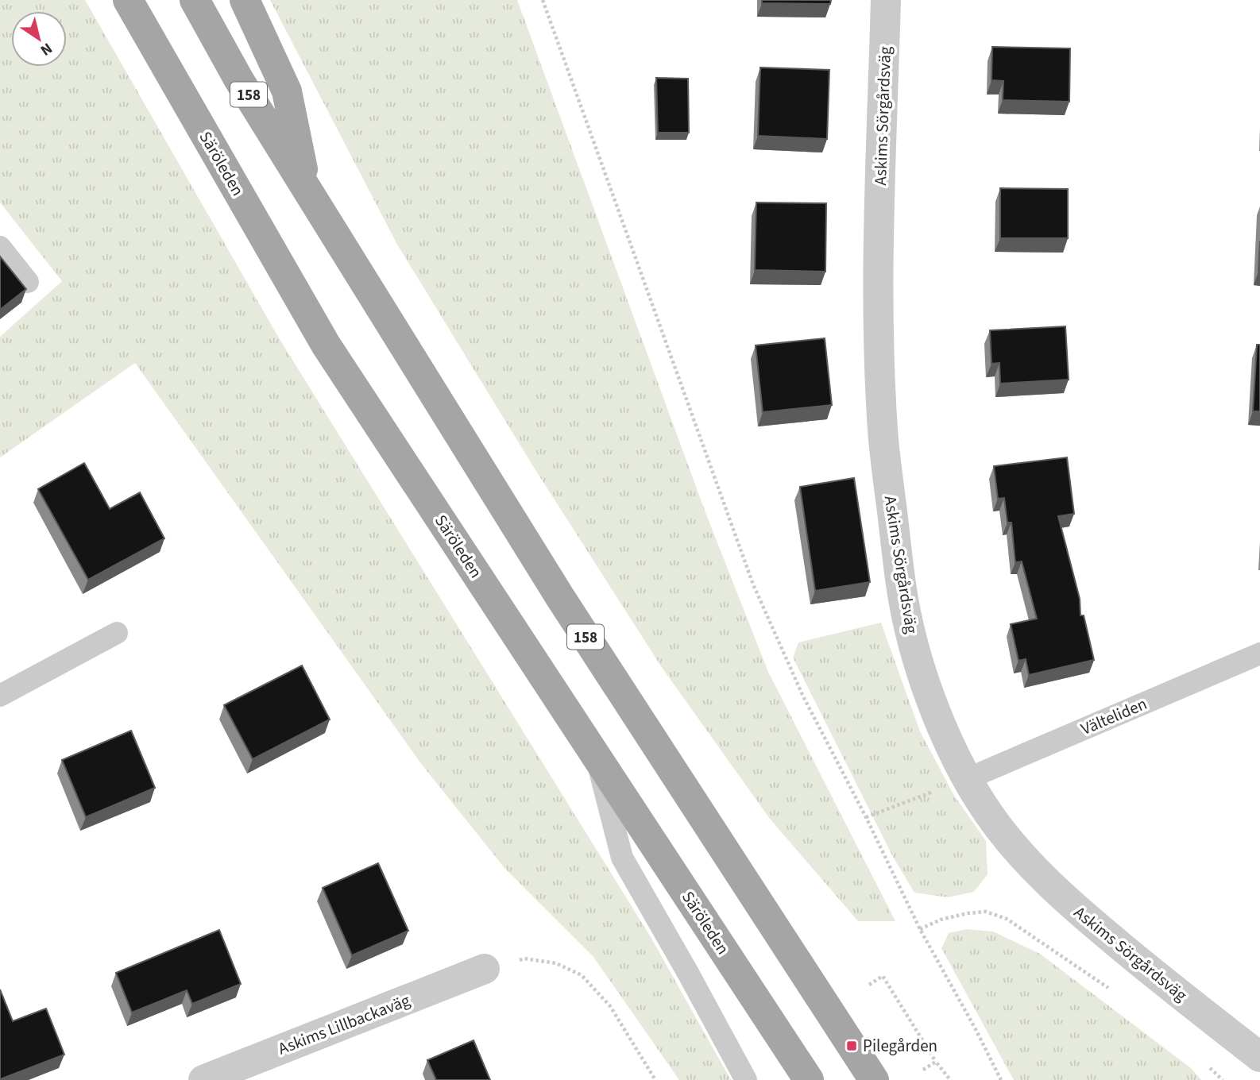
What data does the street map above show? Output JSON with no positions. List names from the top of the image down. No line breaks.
{"streets":{"main road":["158","Säröleden"],"street":["Askims Sörgårdsväg","Askims Lillbackaväg"],"lane":["Välteliden"]},"crossings":[["Askims Sörgårdsväg","Välteliden"]],"places":{"transit":["Pilegården"]},"north":"bottom right"}
